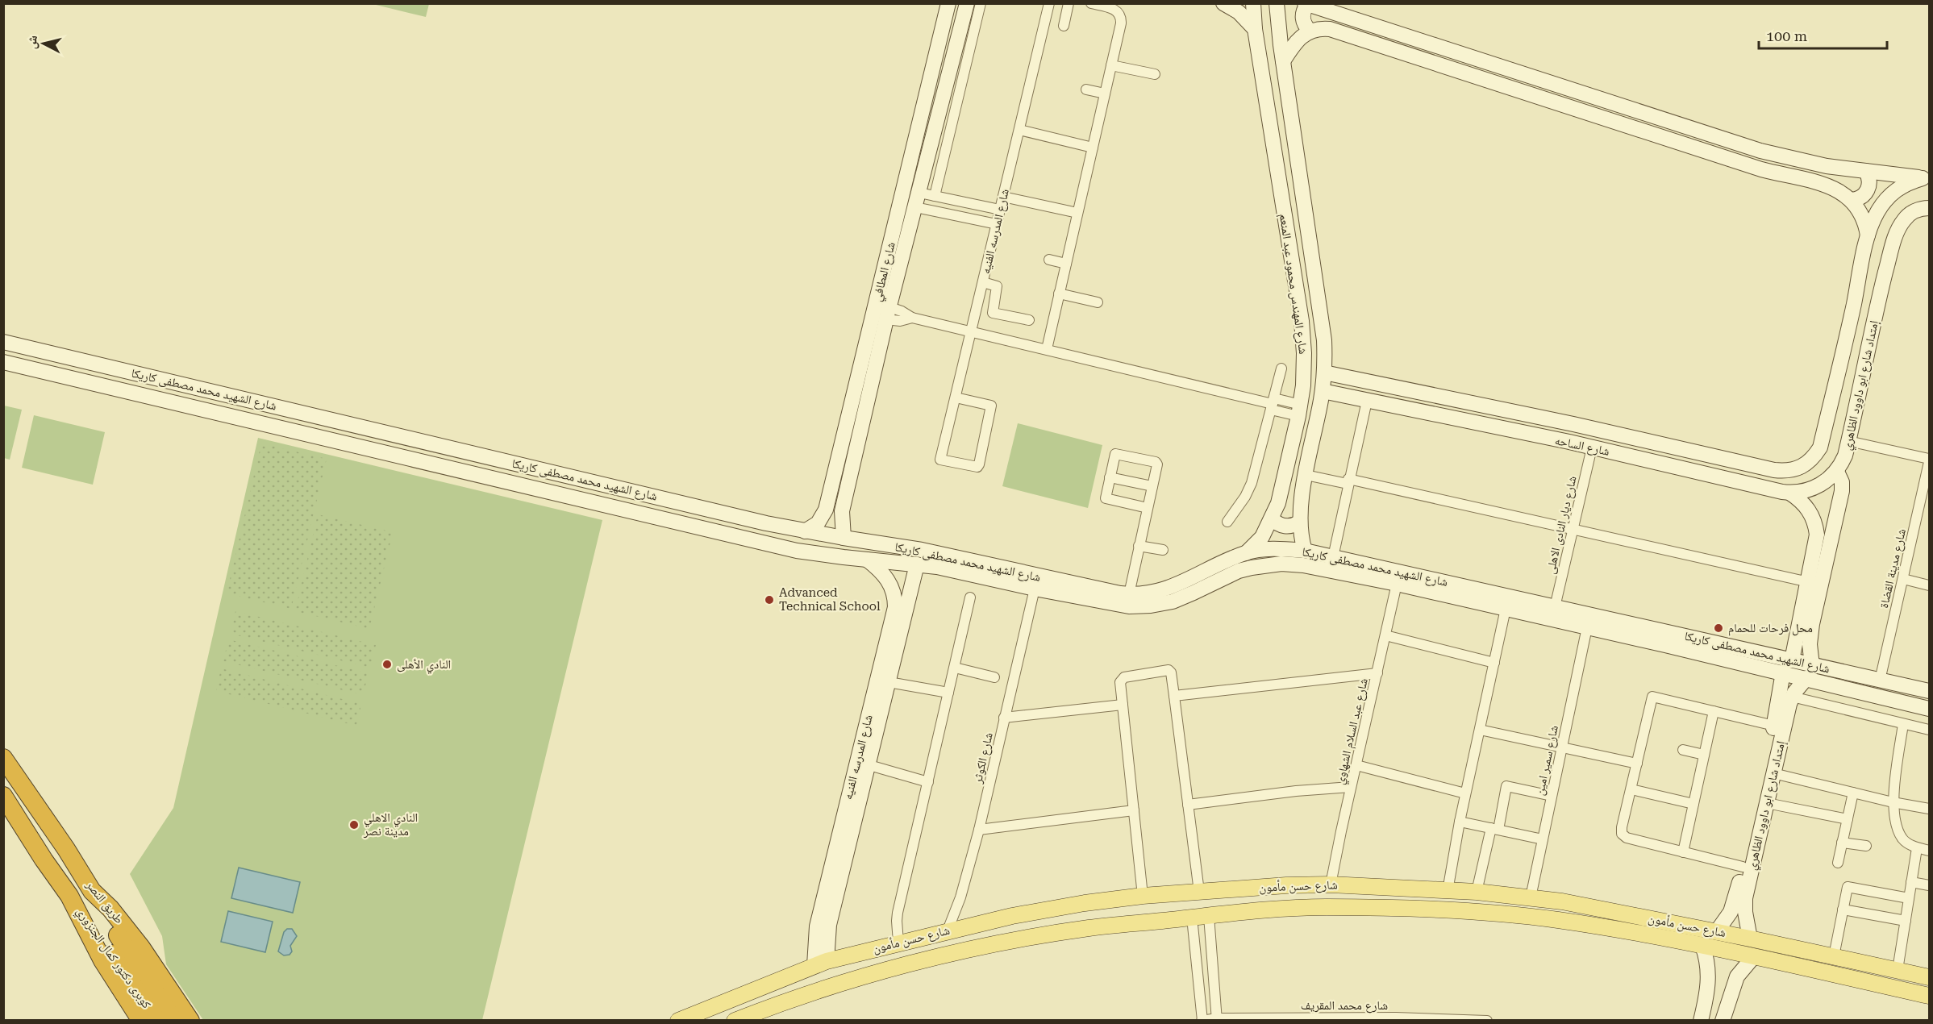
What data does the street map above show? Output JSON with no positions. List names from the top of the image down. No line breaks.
{"streets":{"highway":["طريق النصر","كوبرى دكتور كمال الجنزوري"],"main road":["شارع حسن مأمون"],"street":["شارع المدرسه الفنيه","شارع المطافي","شارع المهندس محمود عبد المنعم","إمتداد شارع ابو داوود الظاهري","شارع الشهيد محمد مصطفى كاريكا","شارع الساحه","شارع ديار النادى الاهلى","شارع مدينة القضاة","شارع عبد السلام الشهاوي","شارع الكوثر","شارع سمير امين","شارع محمد المقريف"]},"crossings":[["شارع المدرسه الفنيه","شارع الشهيد محمد مصطفى كاريكا"],["شارع المدرسه الفنيه","شارع حسن مأمون"],["شارع المطافي","شارع الشهيد محمد مصطفى كاريكا"],["شارع المهندس محمود عبد المنعم","شارع الشهيد محمد مصطفى كاريكا"],["شارع المهندس محمود عبد المنعم","شارع الساحه"],["إمتداد شارع ابو داوود الظاهري","شارع الشهيد محمد مصطفى كاريكا"],["إمتداد شارع ابو داوود الظاهري","شارع الساحه"],["إمتداد شارع ابو داوود الظاهري","شارع حسن مأمون"],["شارع الشهيد محمد مصطفى كاريكا","شارع ديار النادى الاهلى"],["شارع الشهيد محمد مصطفى كاريكا","شارع مدينة القضاة"],["شارع الشهيد محمد مصطفى كاريكا","شارع عبد السلام الشهاوي"],["شارع الشهيد محمد مصطفى كاريكا","شارع الكوثر"],["شارع الشهيد محمد مصطفى كاريكا","شارع سمير امين"],["شارع الساحه","شارع ديار النادى الاهلى"],["شارع عبد السلام الشهاوي","شارع حسن مأمون"],["شارع الكوثر","شارع حسن مأمون"],["شارع سمير امين","شارع حسن مأمون"],["طريق النصر","كوبرى دكتور كمال الجنزوري"]],"places":["Advanced Technical School","محل فرحات للحمام","النادي الأهلى","النادي الاهلي مدينة نصر"],"scale_bar":"100 m","north":"left"}
